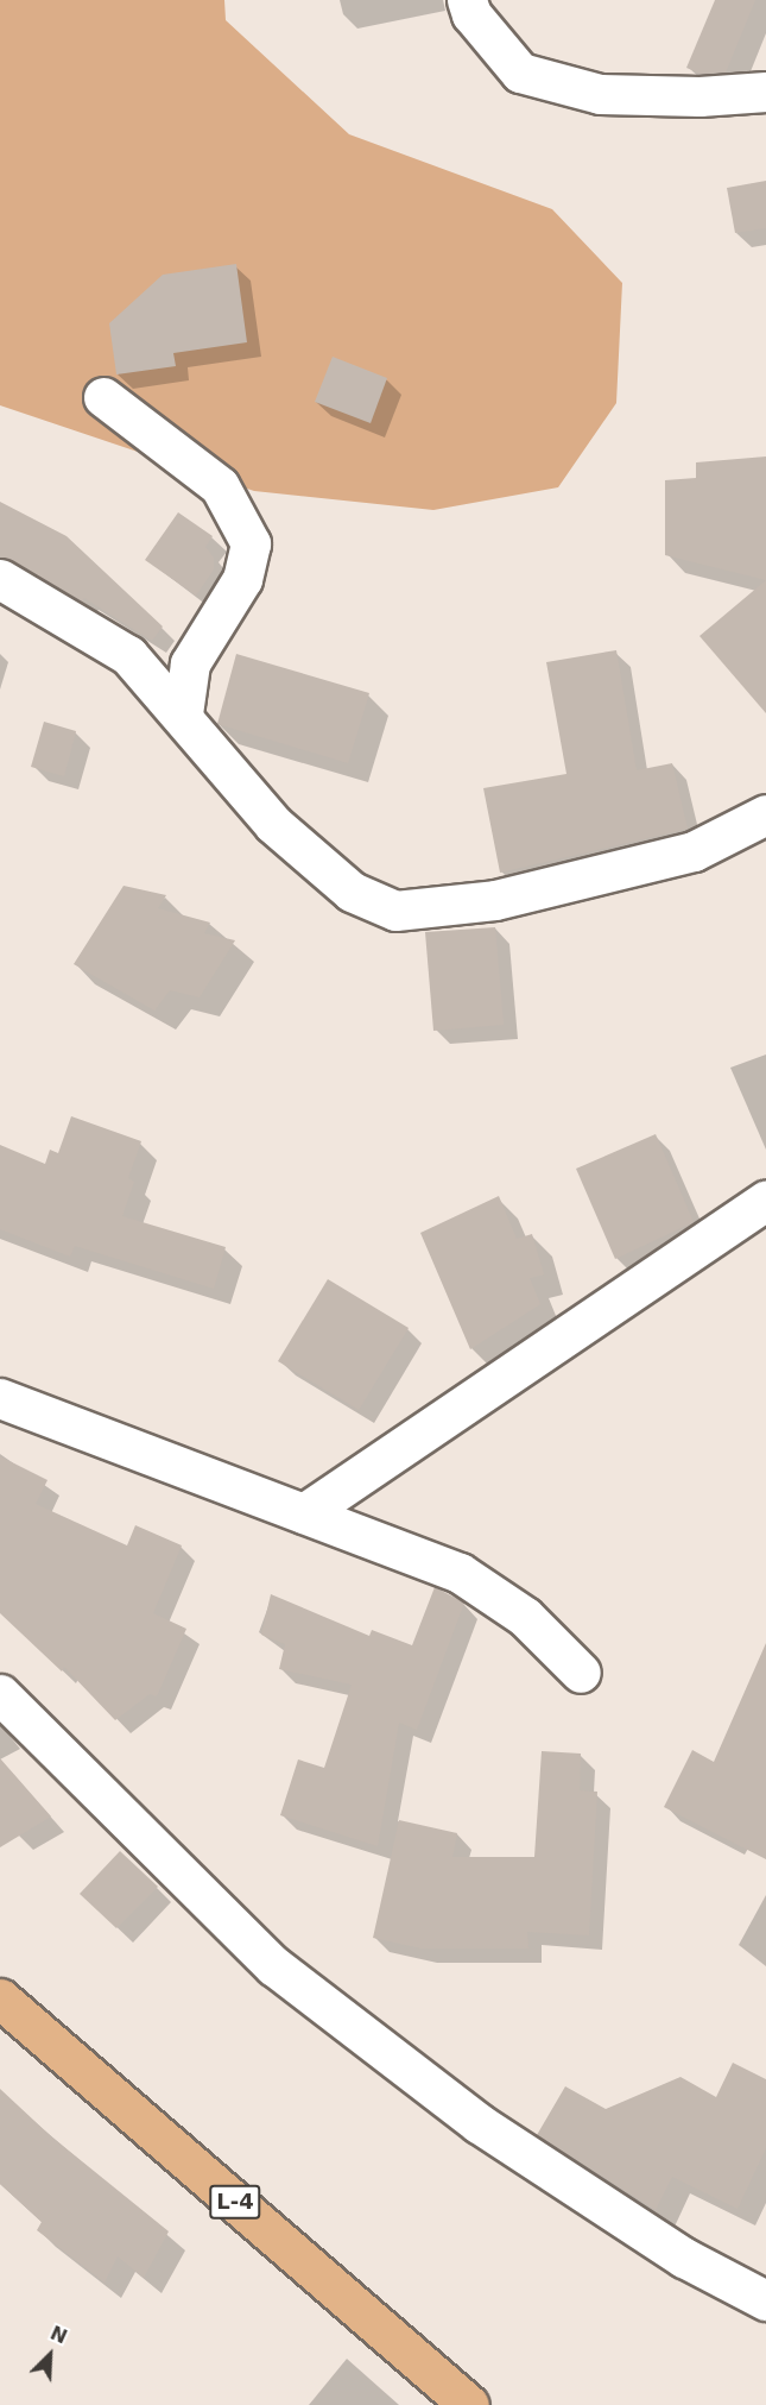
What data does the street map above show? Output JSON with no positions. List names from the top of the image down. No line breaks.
{"streets":{"main road":["L-4"]},"north":"top right"}
